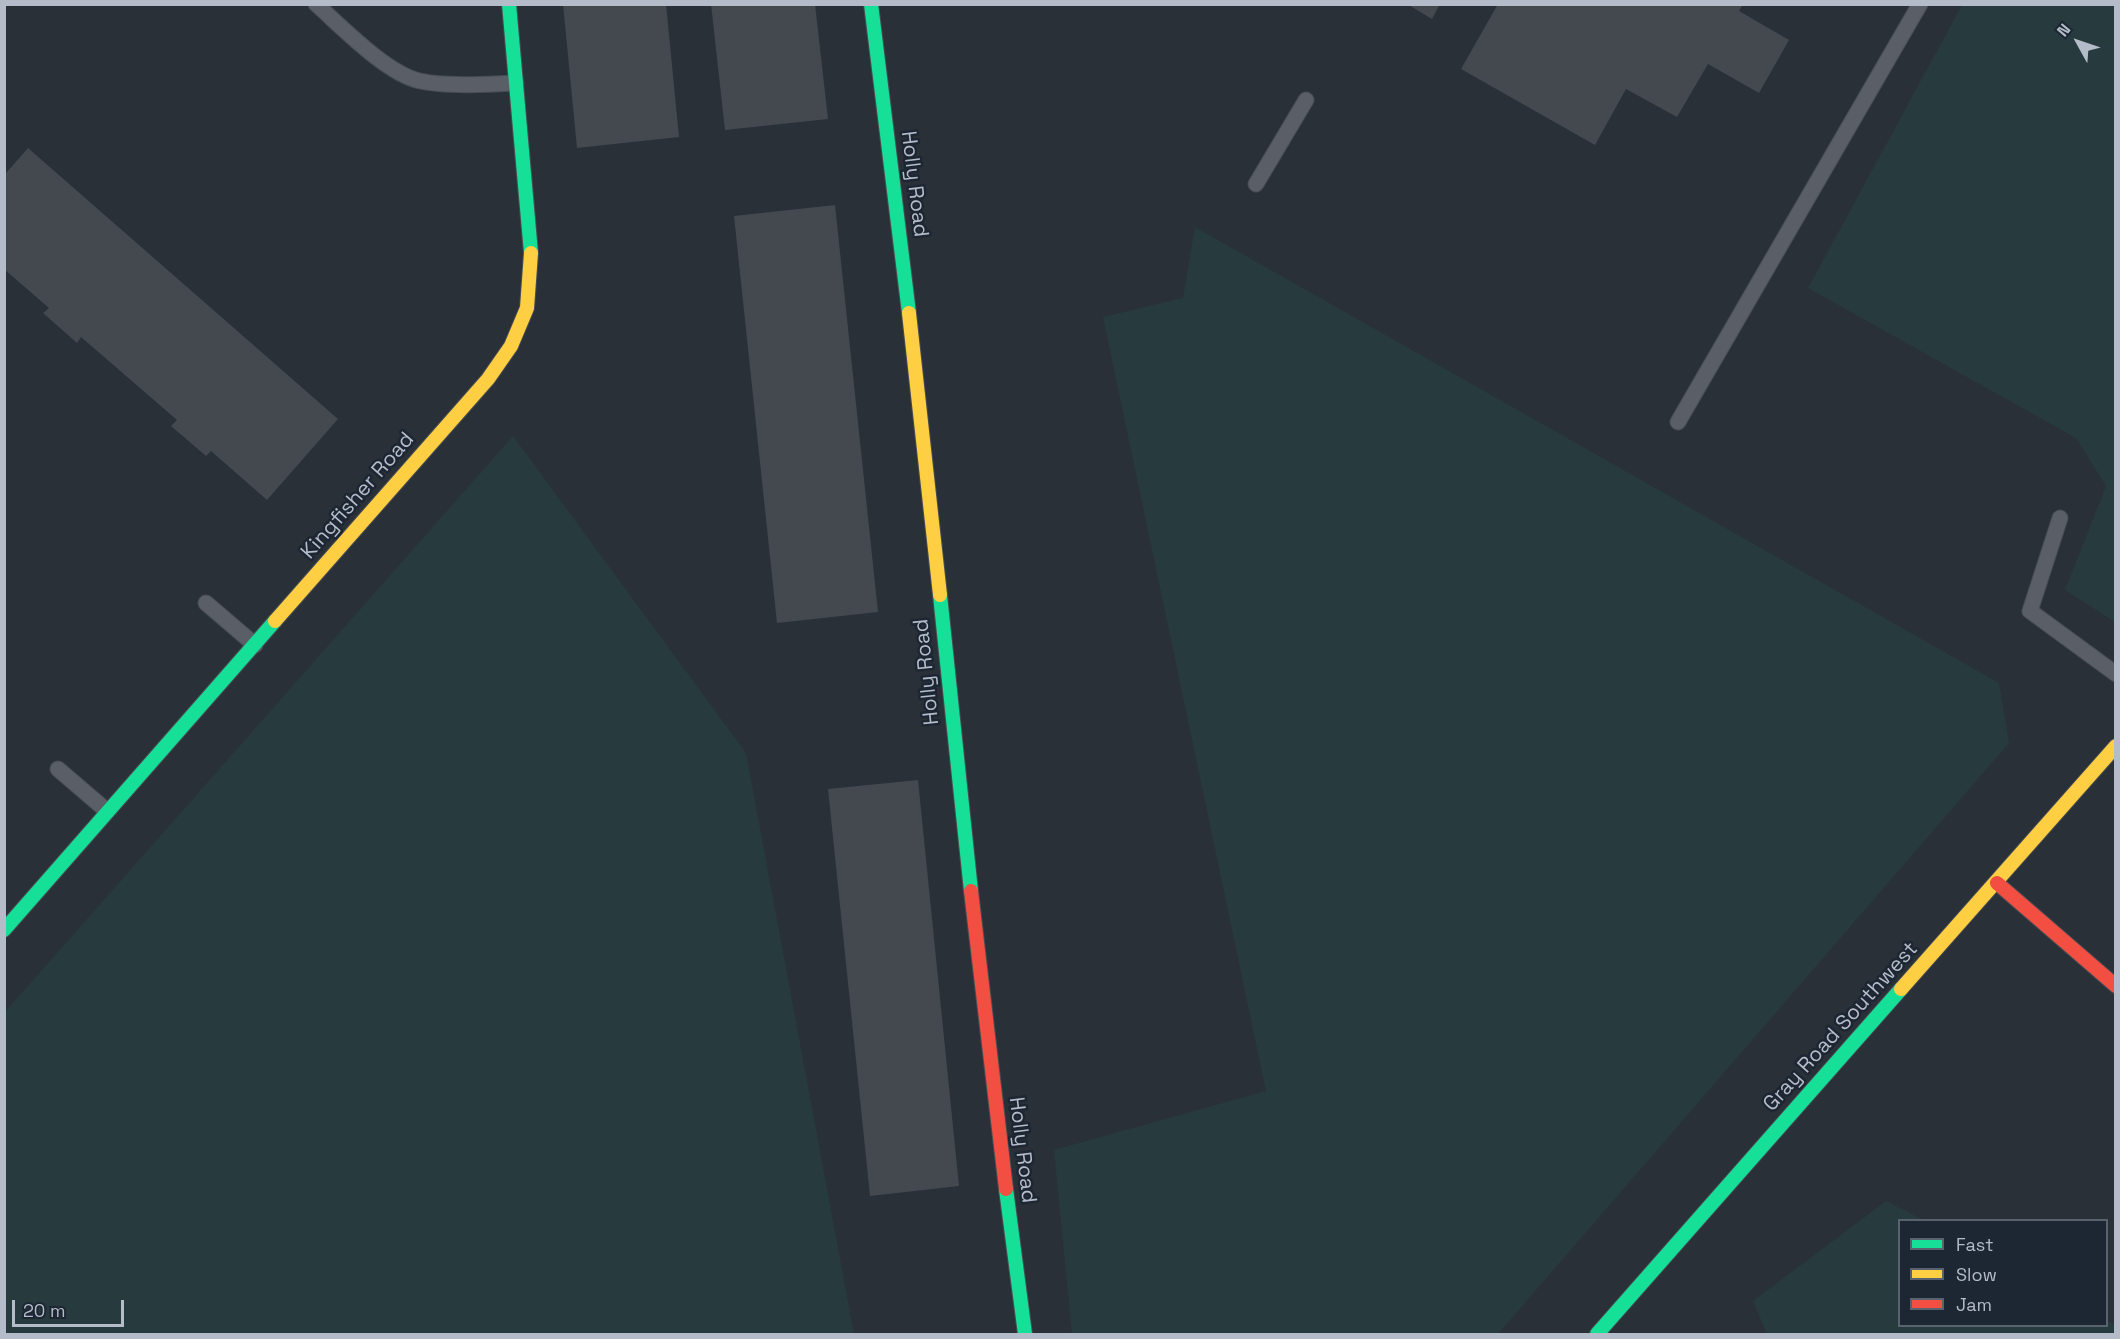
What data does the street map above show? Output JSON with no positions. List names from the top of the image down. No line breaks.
{"streets":{"street":["Holly Road","Kingfisher Road","Gray Road Southwest"]},"legend":["Fast","Slow","Jam"],"scale_bar":"20 m","north":"top left"}
